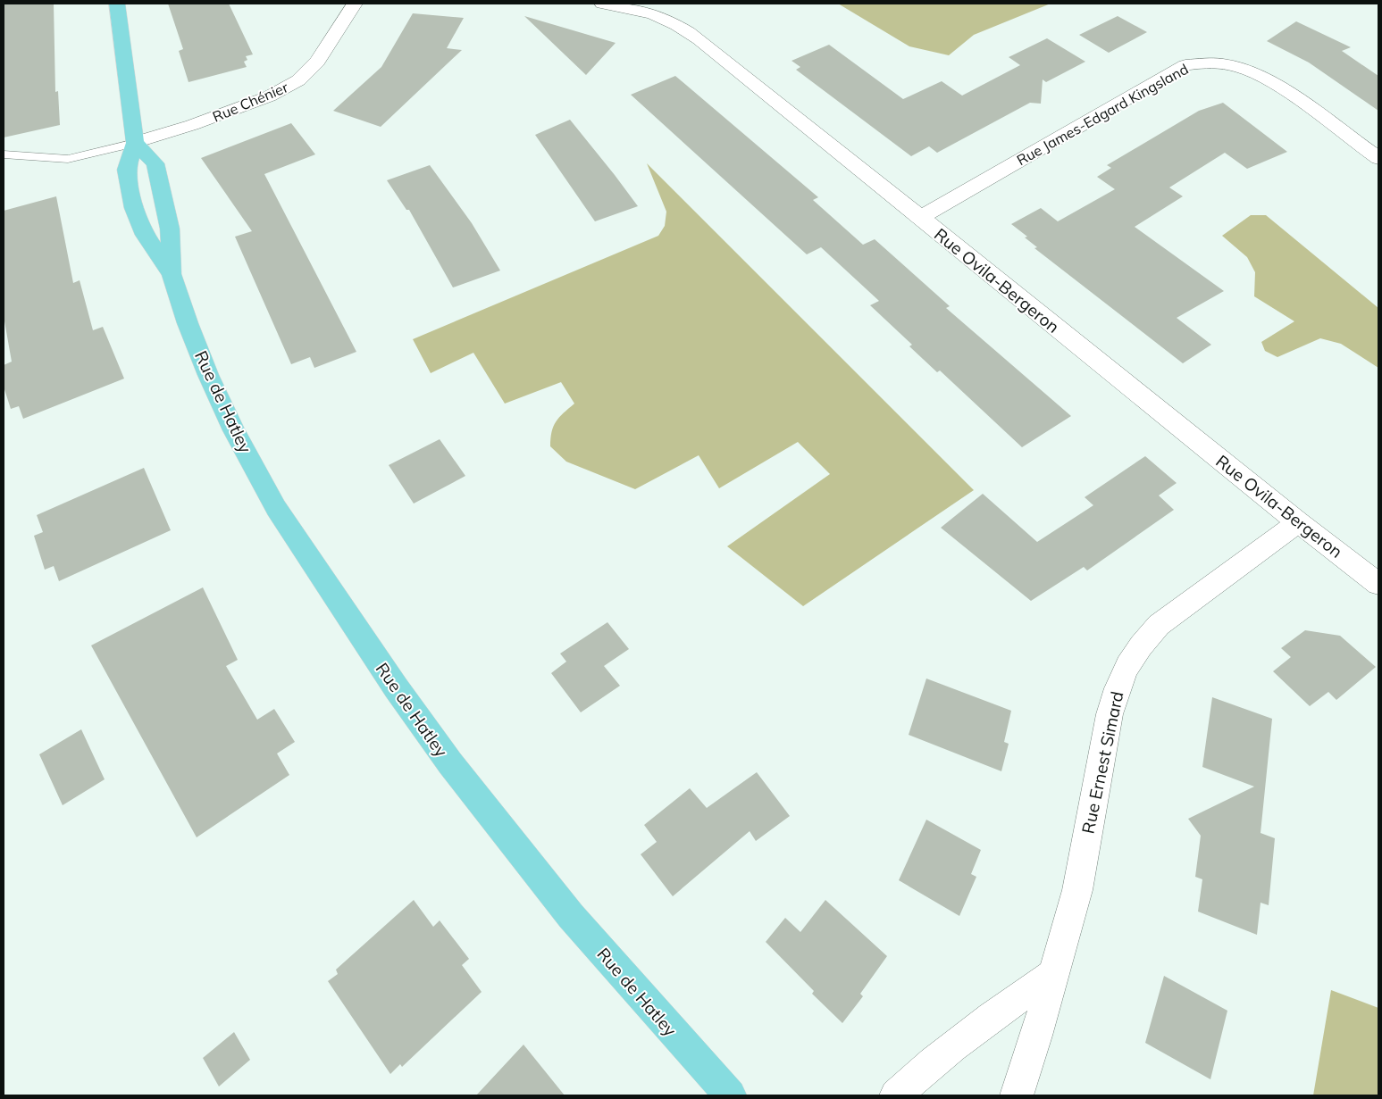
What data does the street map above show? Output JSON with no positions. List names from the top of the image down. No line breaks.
{"streets":{"main road":["Rue de Hatley"],"street":["Rue Chénier","Rue James-Edgard Kingsland","Rue Ovila-Bergeron","Rue Ernest Simard"]},"crossings":[["Rue Chénier","Rue de Hatley"],["Rue James-Edgard Kingsland","Rue Ovila-Bergeron"],["Rue Ovila-Bergeron","Rue Ernest Simard"]]}
